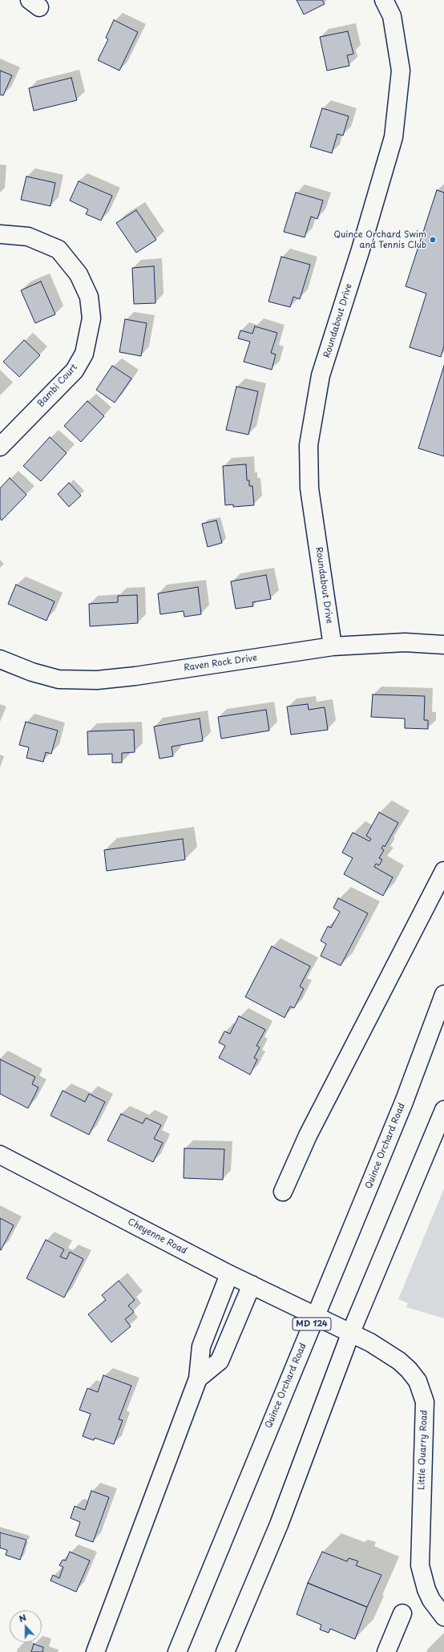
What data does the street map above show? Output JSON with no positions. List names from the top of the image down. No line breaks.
{"streets":{"street":["Roundabout Drive","Bambi Court","Raven Rock Drive","Quince Orchard Road","Cheyenne Road","MD 124","Little Quarry Road"]},"crossings":[["Roundabout Drive","Raven Rock Drive"],["Quince Orchard Road","Cheyenne Road"],["Quince Orchard Road","Little Quarry Road"],["Cheyenne Road","Little Quarry Road"]],"places":["Quince Orchard Swim and Tennis Club"],"north":"top"}
